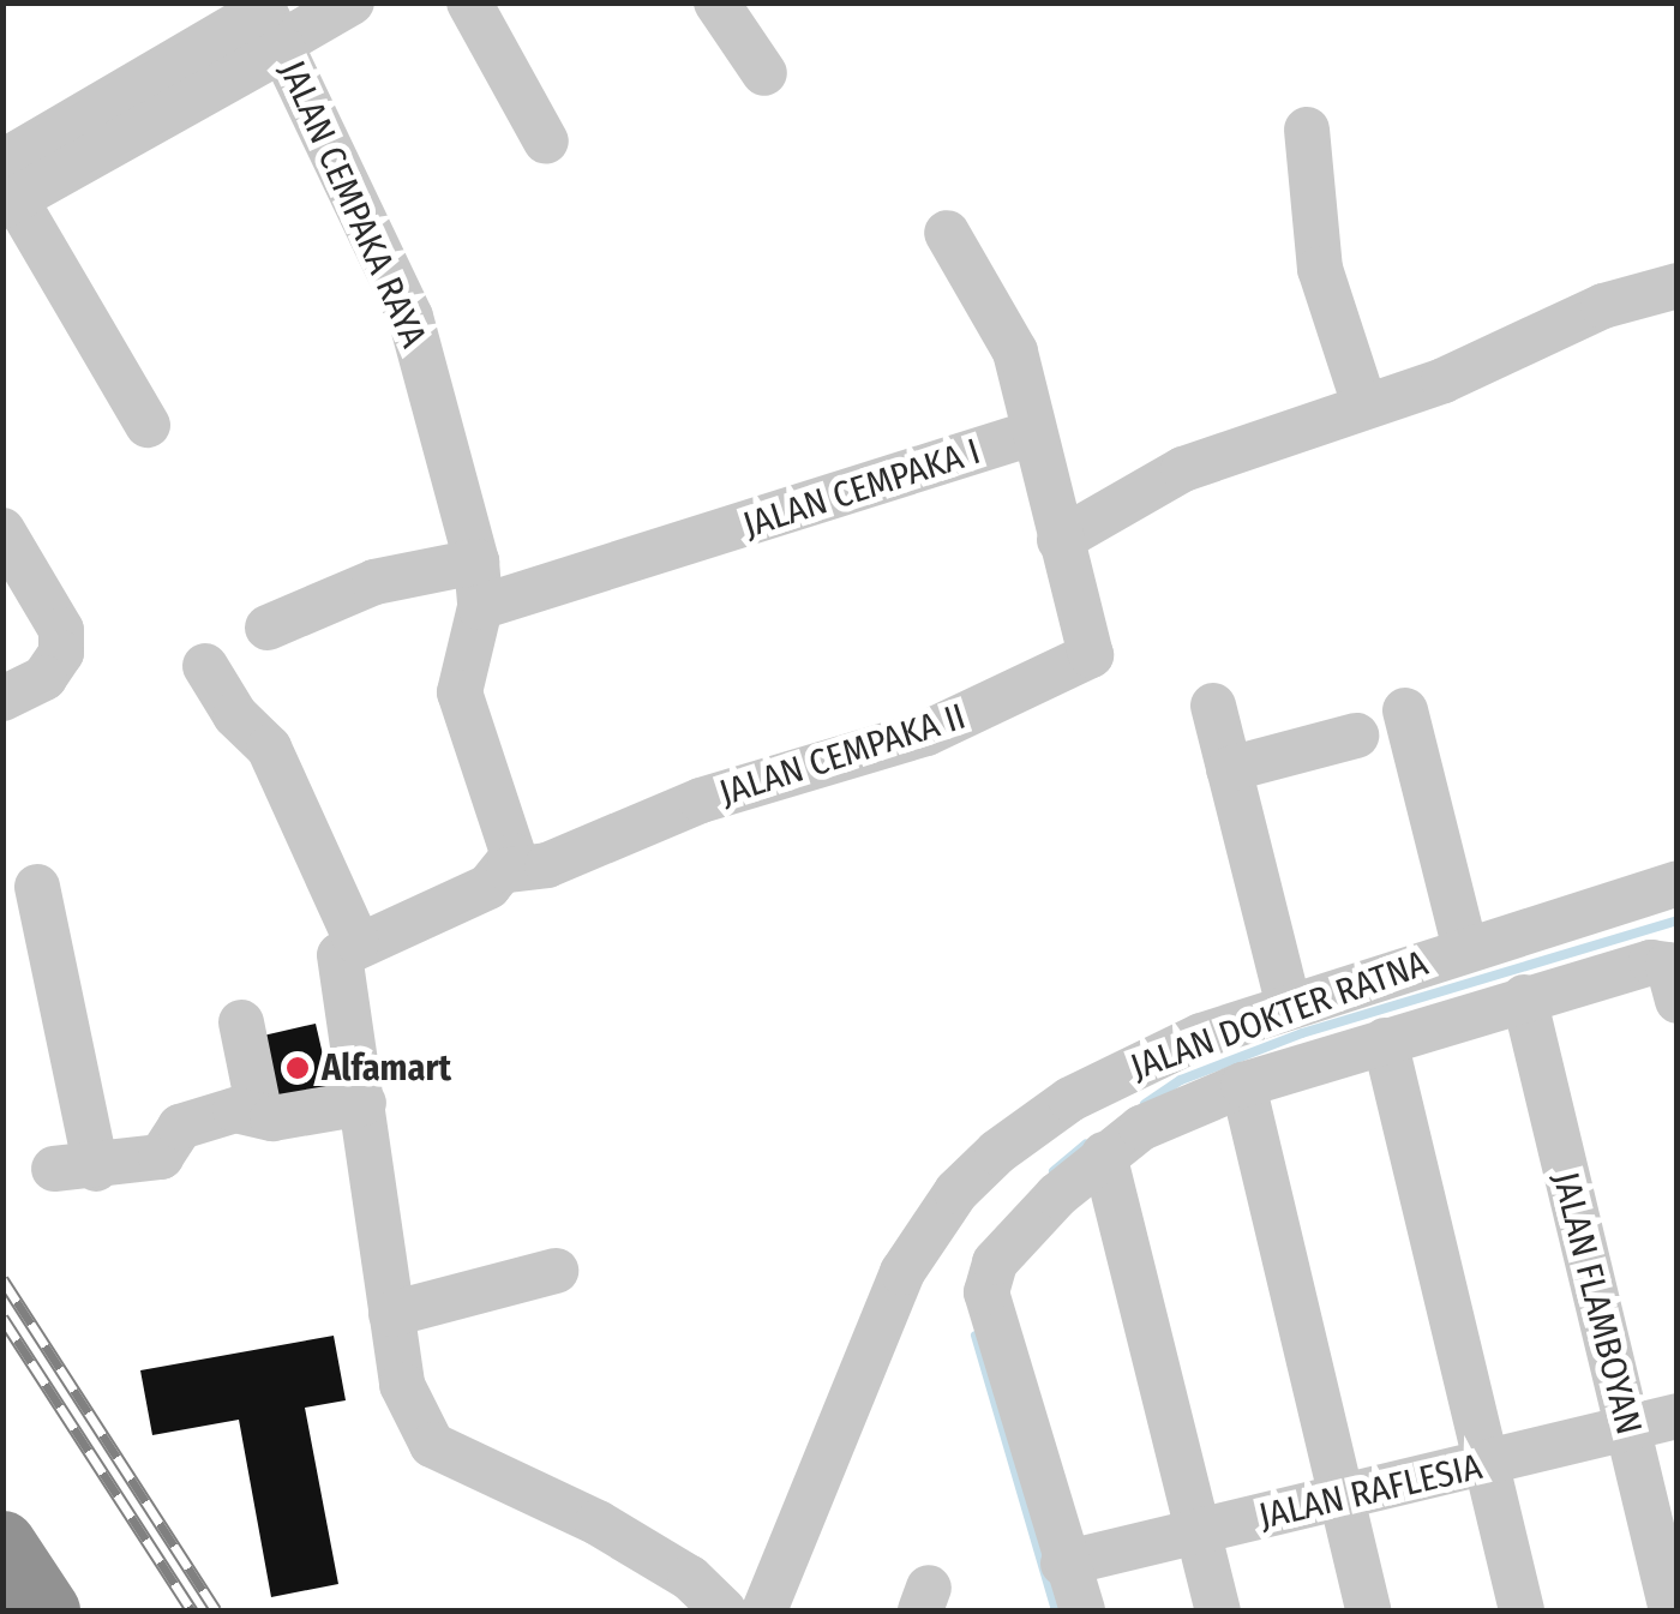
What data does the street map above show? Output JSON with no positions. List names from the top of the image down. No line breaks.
{"streets":{"street":["JALAN CEMPAKA RAYA","JALAN CEMPAKA I","JALAN CEMPAKA II","JALAN DOKTER RATNA","JALAN FLAMBOYAN","JALAN RAFLESIA"]},"crossings":[["JALAN CEMPAKA RAYA","JALAN CEMPAKA I"],["JALAN CEMPAKA RAYA","JALAN CEMPAKA II"],["JALAN CEMPAKA I","JALAN CEMPAKA II"],["JALAN FLAMBOYAN","JALAN RAFLESIA"]],"places":["Alfamart"]}
